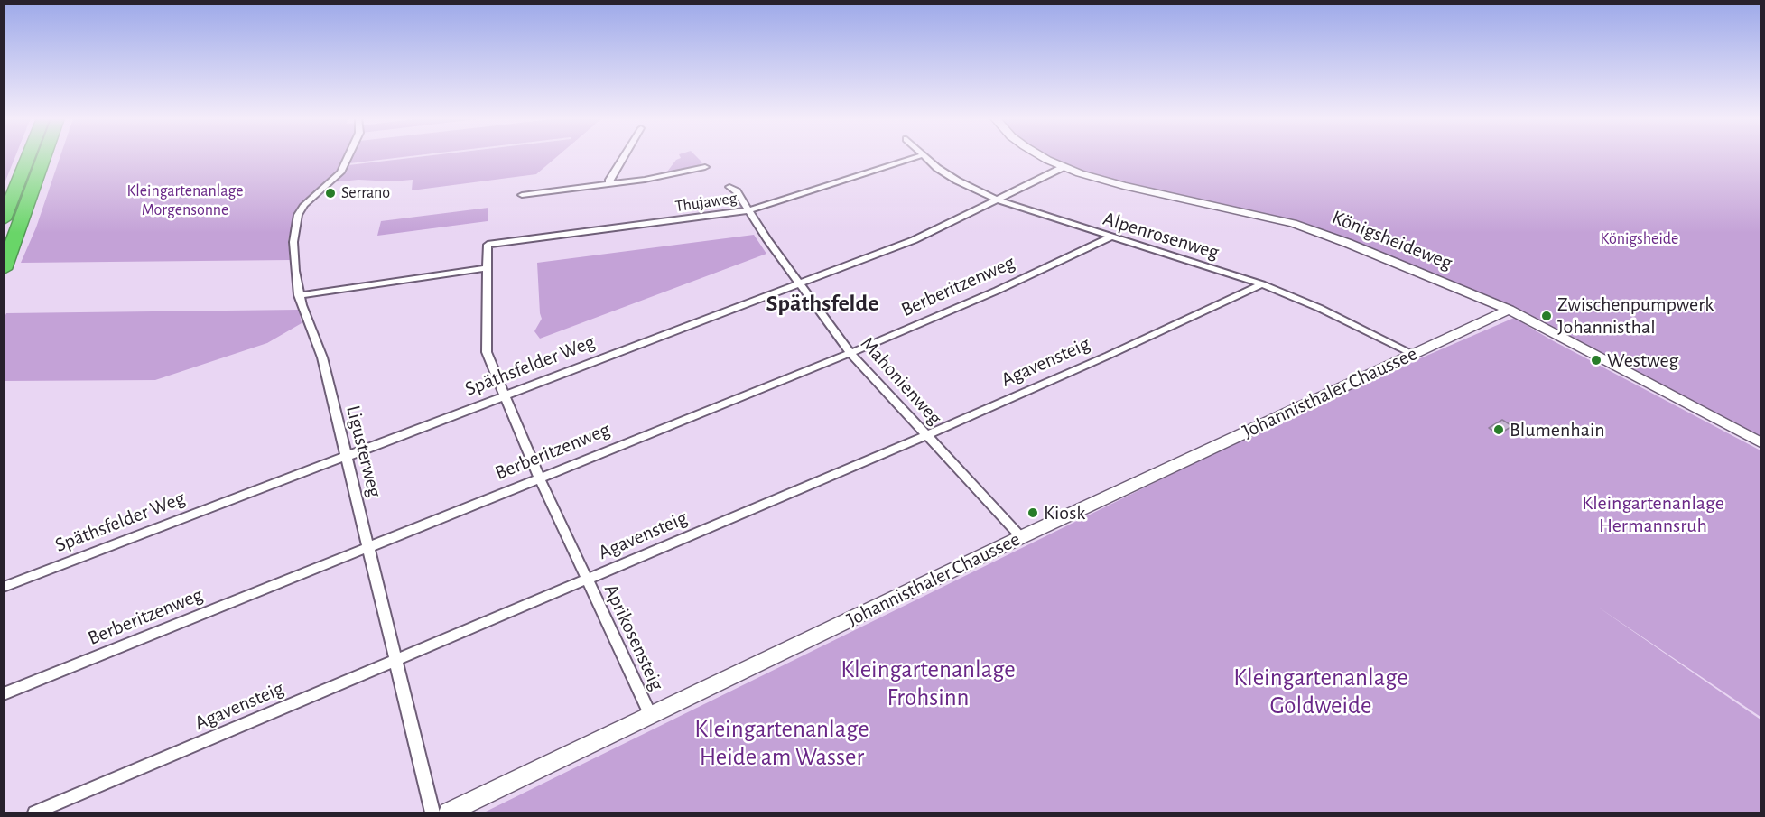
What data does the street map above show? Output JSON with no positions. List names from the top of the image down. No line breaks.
{"streets":{"street":["Thujaweg","Alpenrosenweg","Königsheideweg","Berberitzenweg","Agavensteig","Späthsfelder Weg","Mahonienweg","Johannisthaler Chaussee","Ligusterweg","Aprikosensteig"]},"crossings":[["Thujaweg","Mahonienweg"],["Thujaweg","Aprikosensteig"],["Alpenrosenweg","Berberitzenweg"],["Alpenrosenweg","Agavensteig"],["Alpenrosenweg","Späthsfelder Weg"],["Alpenrosenweg","Johannisthaler Chaussee"],["Königsheideweg","Späthsfelder Weg"],["Königsheideweg","Johannisthaler Chaussee"],["Berberitzenweg","Mahonienweg"],["Berberitzenweg","Ligusterweg"],["Berberitzenweg","Aprikosensteig"],["Agavensteig","Mahonienweg"],["Agavensteig","Ligusterweg"],["Agavensteig","Aprikosensteig"],["Späthsfelder Weg","Mahonienweg"],["Späthsfelder Weg","Ligusterweg"],["Späthsfelder Weg","Aprikosensteig"],["Mahonienweg","Johannisthaler Chaussee"],["Johannisthaler Chaussee","Aprikosensteig"]],"districts":["Späthsfelde"],"parks":["Kleingartenanlage Morgensonne","Königsheide","Kleingartenanlage Hermannsruh","Kleingartenanlage Frohsinn","Kleingartenanlage Goldweide","Kleingartenanlage Heide am Wasser"],"places":["Serrano","Zwischenpumpwerk Johannisthal","Westweg","Blumenhain","Kiosk"]}
